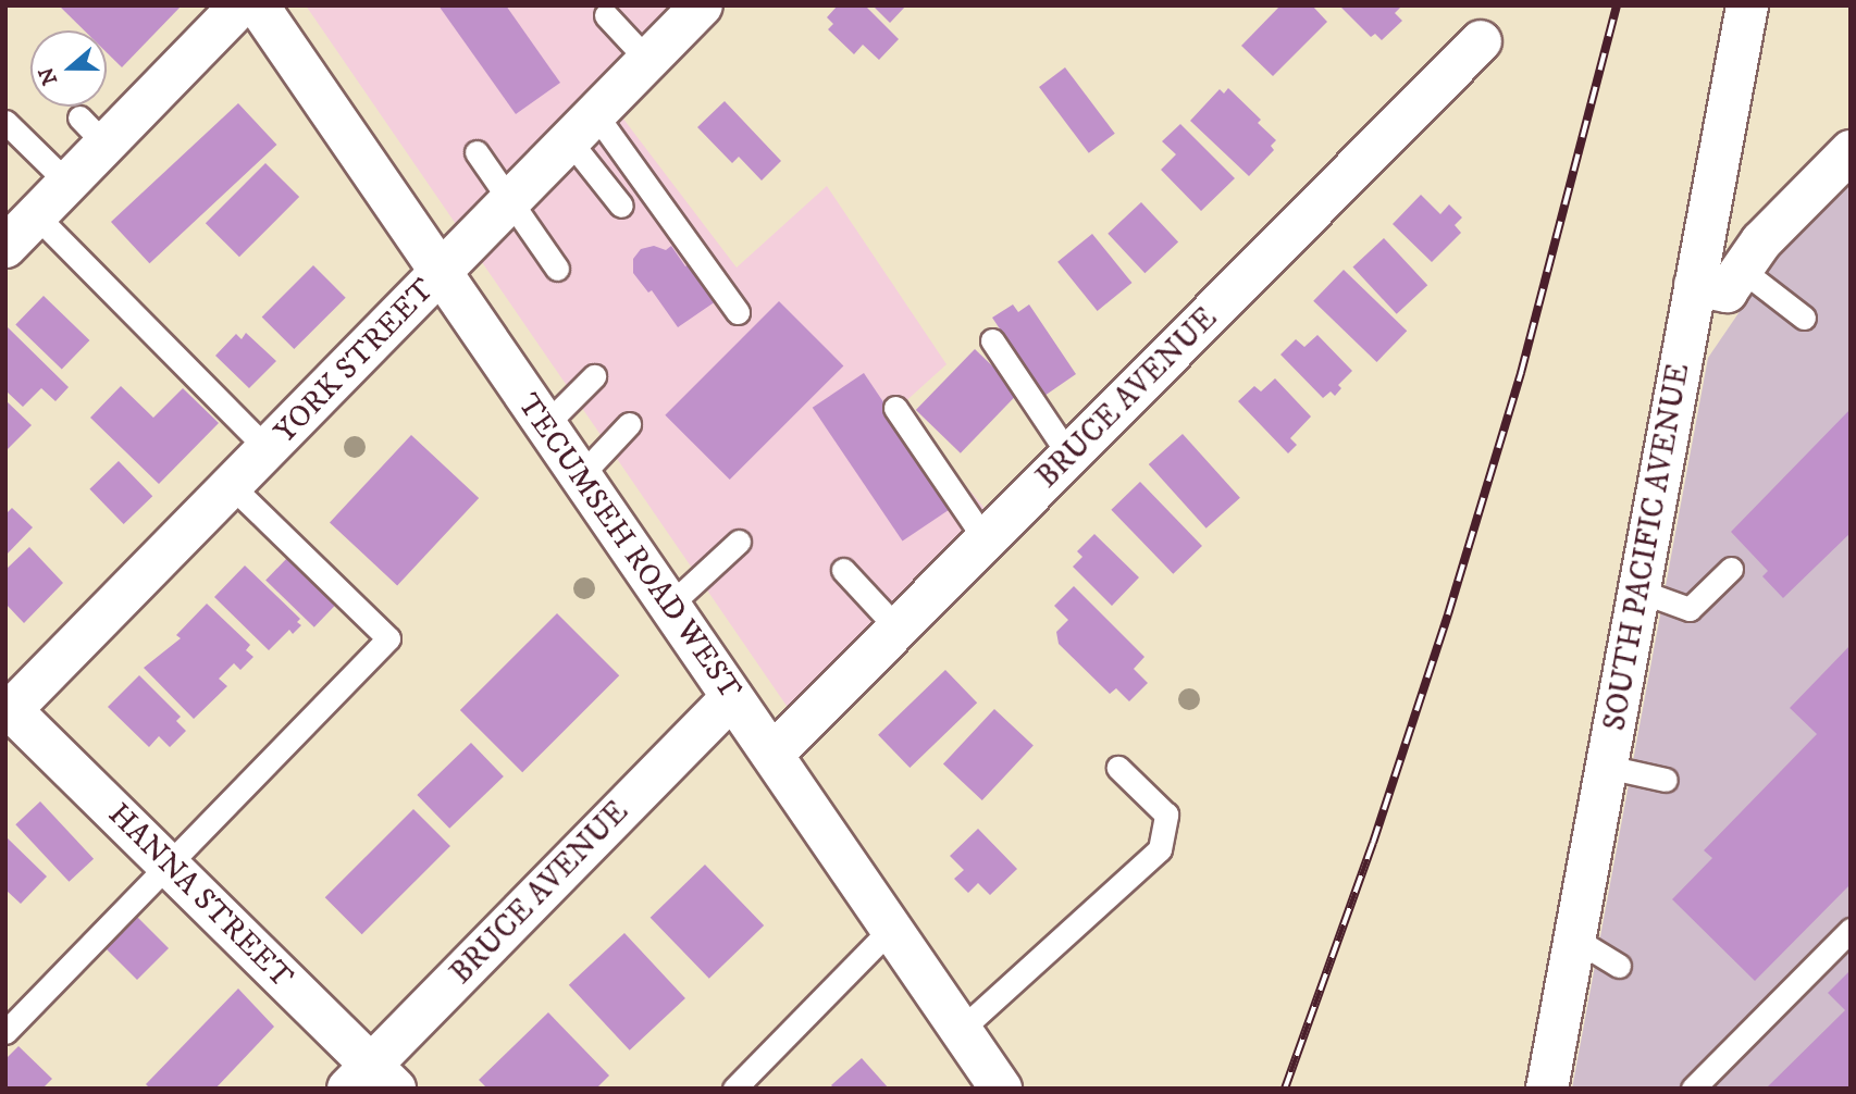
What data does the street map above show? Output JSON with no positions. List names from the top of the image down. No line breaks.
{"streets":{"street":["YORK STREET","BRUCE AVENUE","TECUMSEH ROAD WEST","SOUTH PACIFIC AVENUE","HANNA STREET"]},"crossings":[["YORK STREET","TECUMSEH ROAD WEST"],["YORK STREET","HANNA STREET"],["BRUCE AVENUE","TECUMSEH ROAD WEST"],["BRUCE AVENUE","HANNA STREET"]],"north":"left"}
